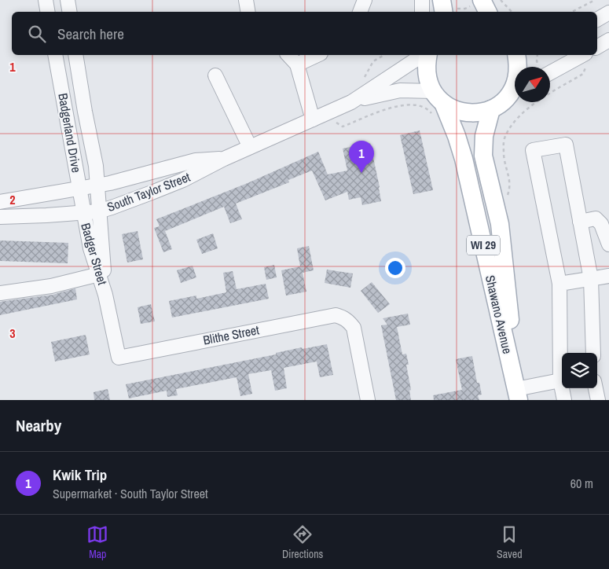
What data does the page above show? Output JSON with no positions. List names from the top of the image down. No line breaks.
{"streets":{"main road":["WI 29","Shawano Avenue"],"street":["Badgerland Drive","South Taylor Street","Badger Street","Blithe Street"]},"crossings":[["Badgerland Drive","South Taylor Street"],["Badgerland Drive","Badger Street"],["South Taylor Street","WI 29"],["South Taylor Street","Badger Street"],["South Taylor Street","Shawano Avenue"],["WI 29","Shawano Avenue"],["Badger Street","Blithe Street"]],"north":"top right","page":{"search":"Search here","pins":"1","heading":"Nearby","list":[{"mark":"1","name":"Kwik Trip","note":"Supermarket · South Taylor Street","value":"60 m"}],"nav":["Map","Directions","Saved"]},"grid":{"rows":["1","2","3"]}}
